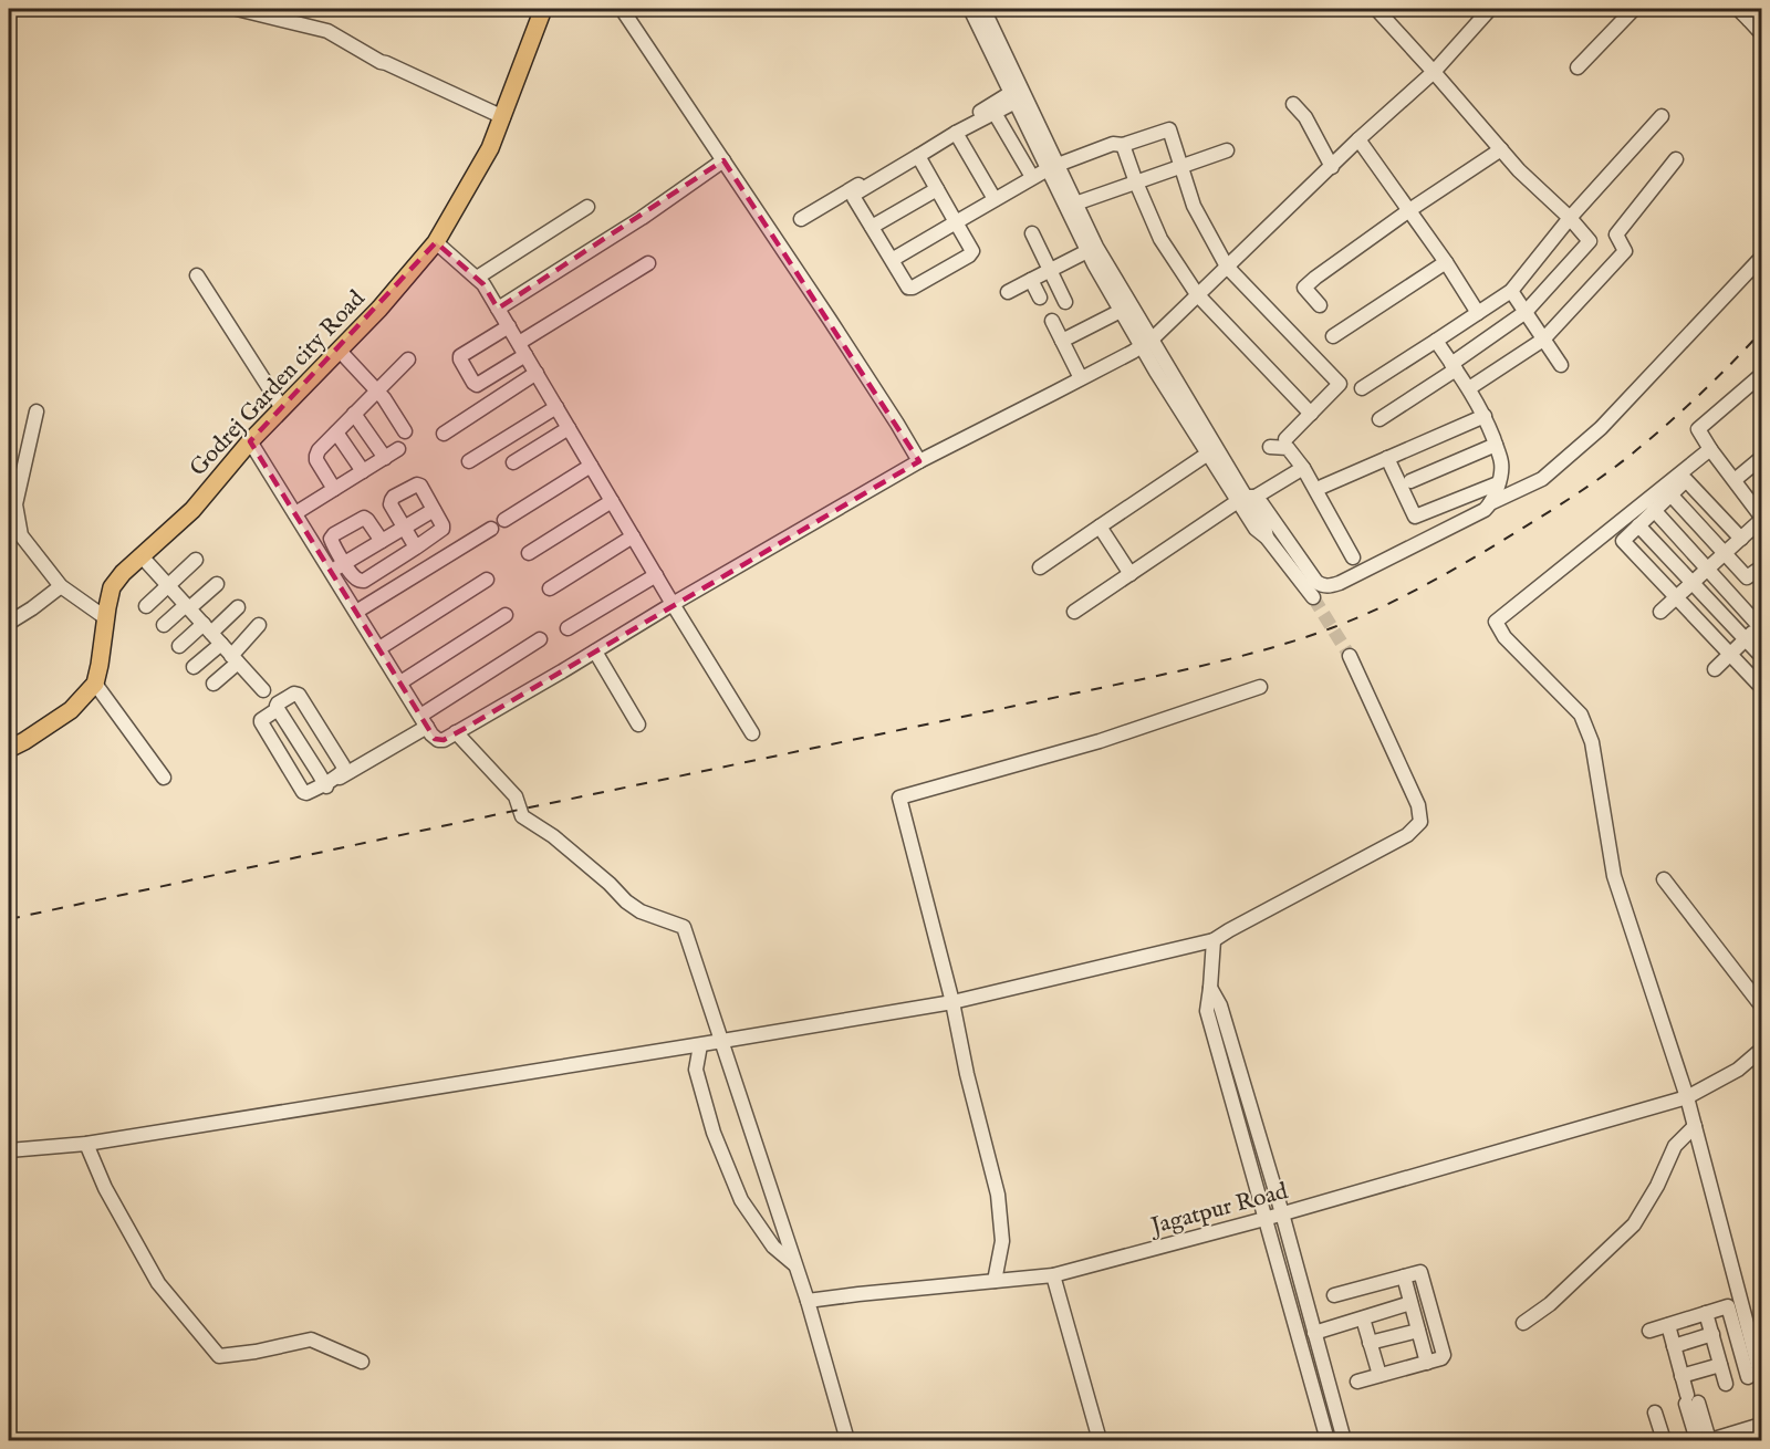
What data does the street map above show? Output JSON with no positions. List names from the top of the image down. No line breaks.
{"streets":{"main road":["Godrej Garden city Road"],"street":["Jagatpur Road"]}}
